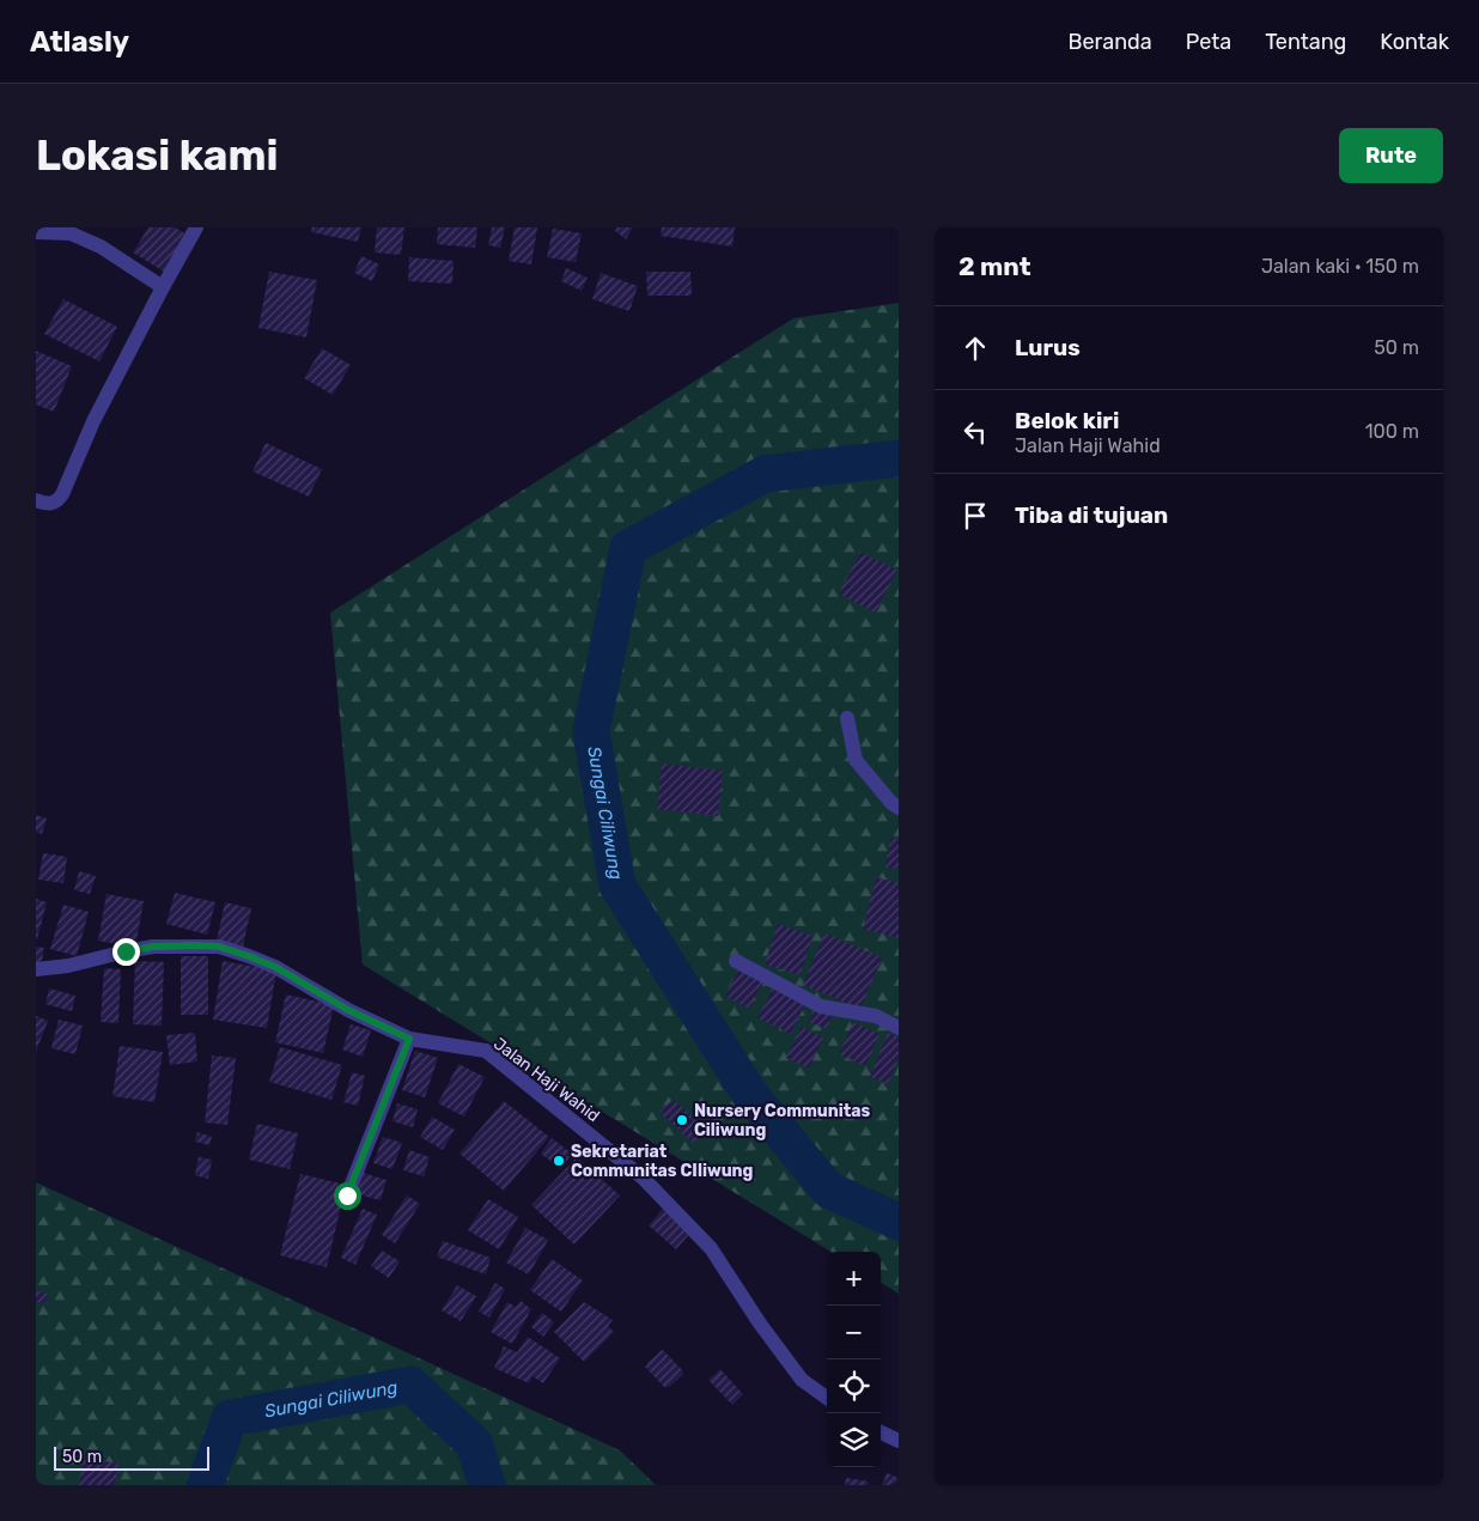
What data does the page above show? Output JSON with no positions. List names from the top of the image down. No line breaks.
{"streets":{"street":["Jalan Haji Wahid"]},"water":["Sungai Ciliwung"],"places":["Nursery Communitas Ciliwung","Sekretariat Communitas CIliwung"],"scale_bar":"50 m","page":{"header":"Atlasly","nav":["Beranda","Peta","Tentang","Kontak"],"buttons":"Rute","title":"Lokasi kami","heading":["2 mnt","Jalan kaki · 150 m"],"list":[["Lurus","50 m"],["Belok kiri","Jalan Haji Wahid","100 m"],"Tiba di tujuan"],"map_buttons":["+","−"],"scale":"50 m"}}
